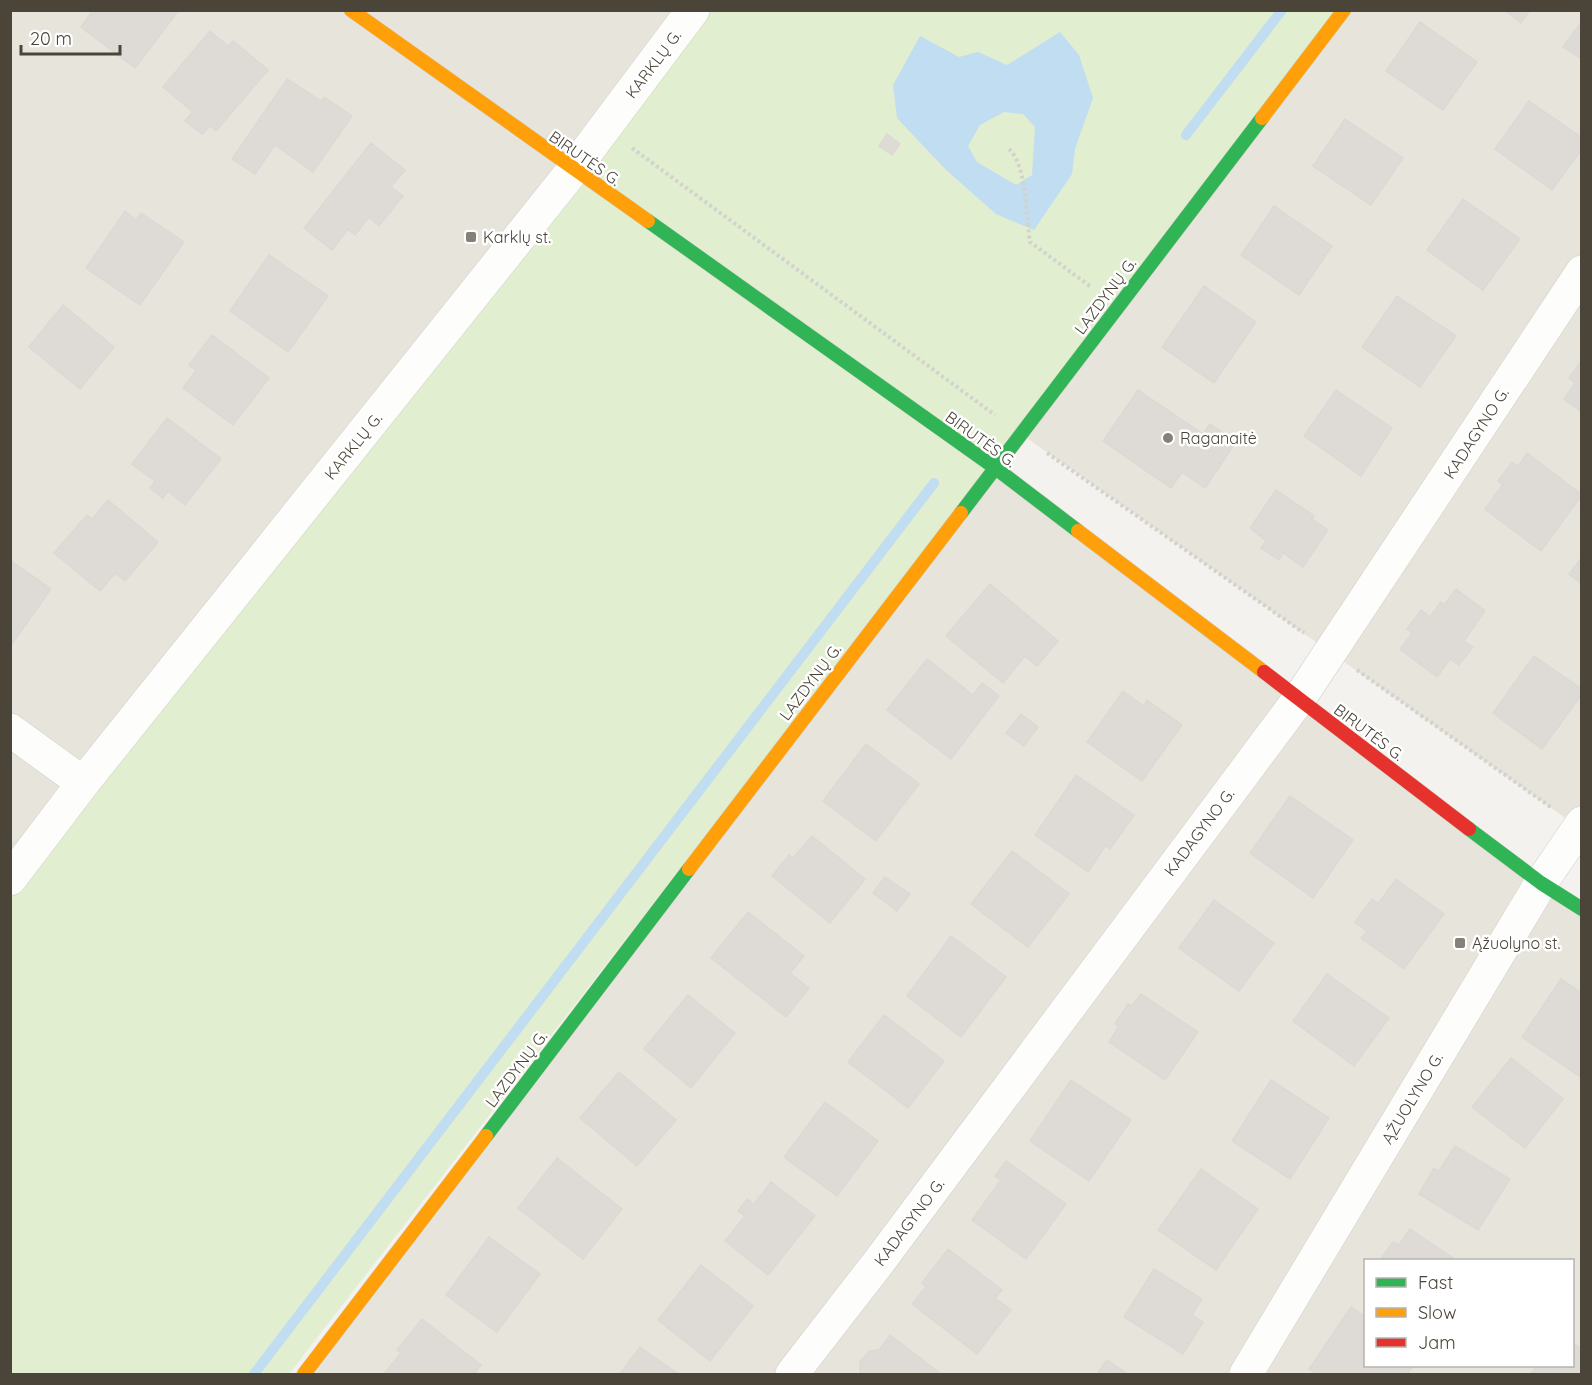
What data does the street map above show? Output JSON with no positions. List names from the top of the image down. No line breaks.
{"streets":{"street":["KARKLŲ G.","BIRUTĖS G.","LAZDYNŲ G.","KADAGYNO G.","ĄŽUOLYNO G."]},"crossings":[["KARKLŲ G.","BIRUTĖS G."],["BIRUTĖS G.","LAZDYNŲ G."],["BIRUTĖS G.","KADAGYNO G."],["BIRUTĖS G.","ĄŽUOLYNO G."]],"places":{"transit":["Karklų st.","Ąžuolyno st."],"other":["Raganaitė"]},"legend":["Fast","Slow","Jam"],"scale_bar":"20 m"}
